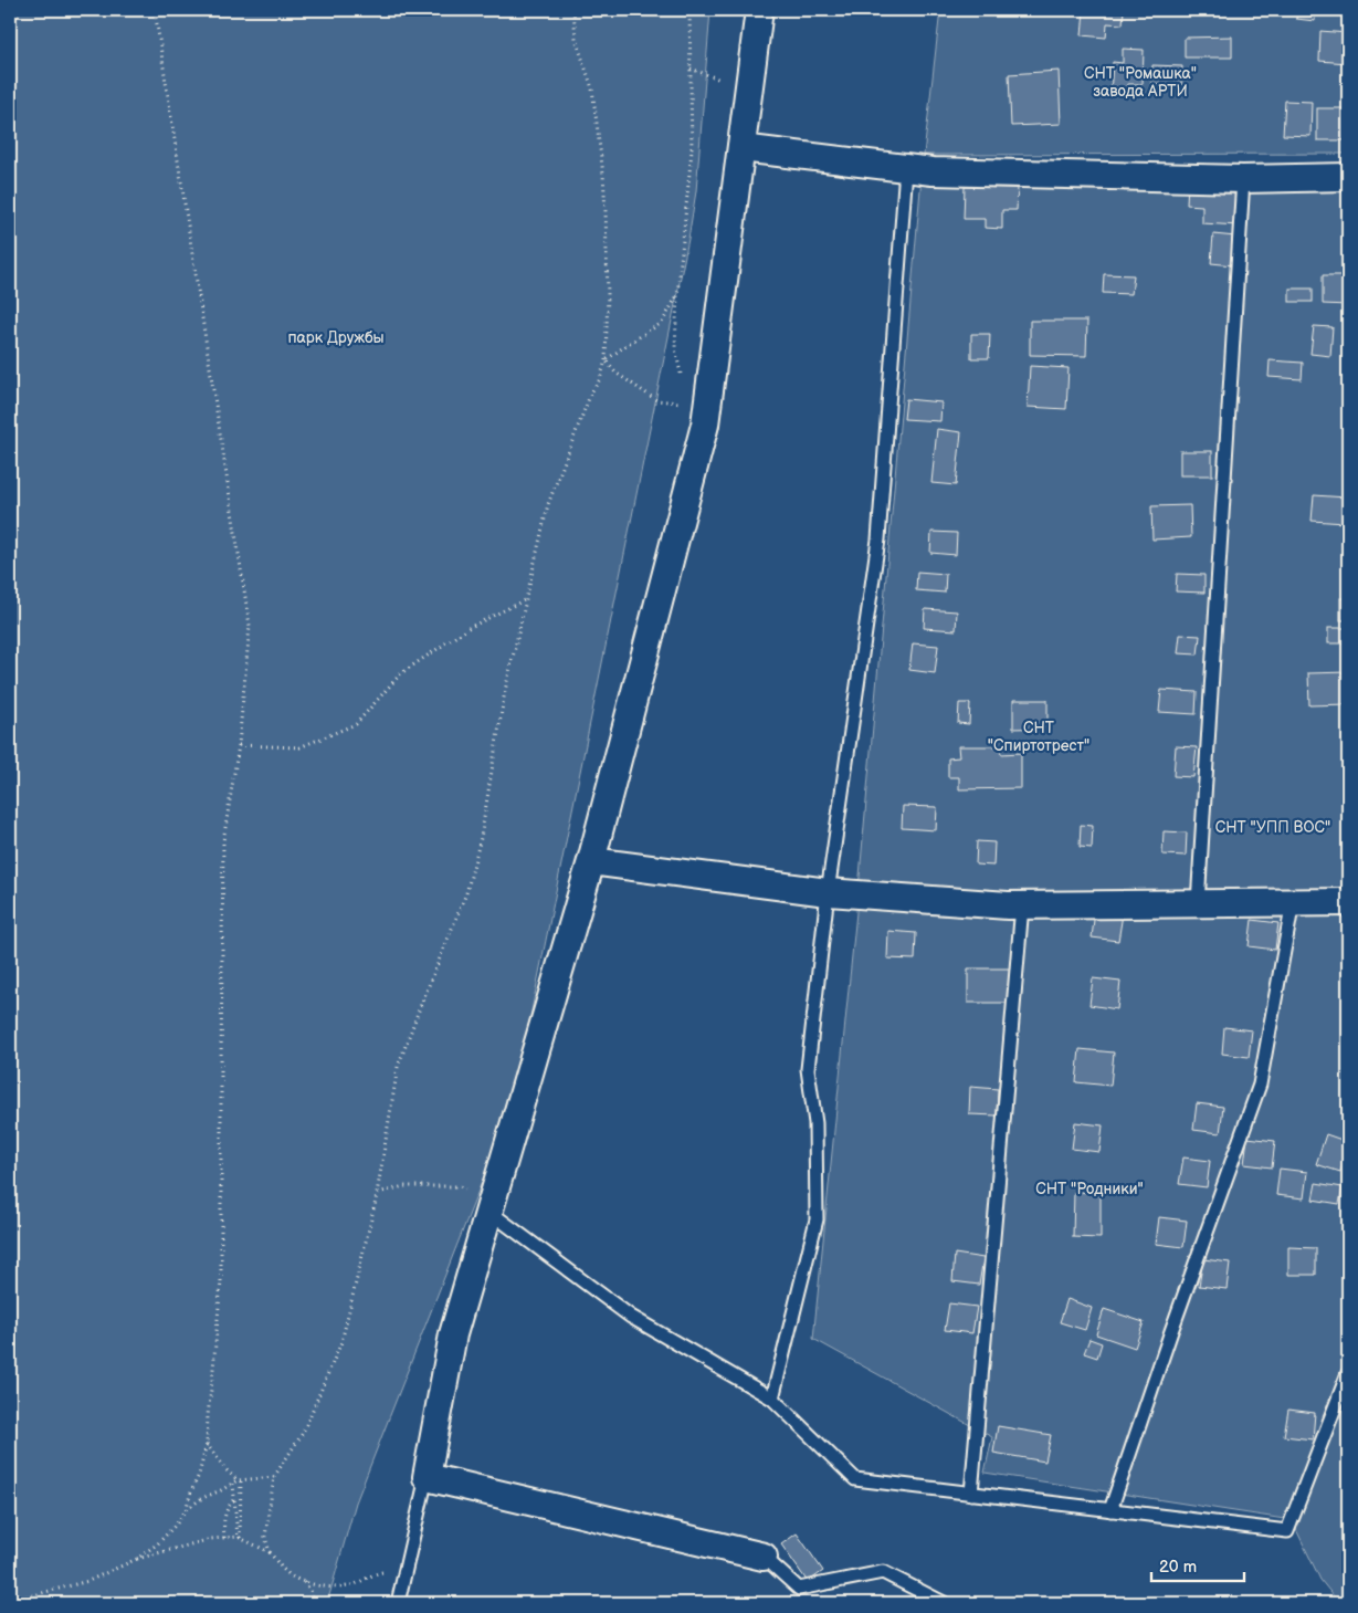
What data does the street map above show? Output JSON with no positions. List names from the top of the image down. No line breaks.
{"parks":["СНТ \"Ромашка\" завода АРТИ","парк Дружбы","СНТ \"Спиртотрест\"","СНТ \"УПП ВОС\"","СНТ \"Родники\""],"scale_bar":"20 m"}
